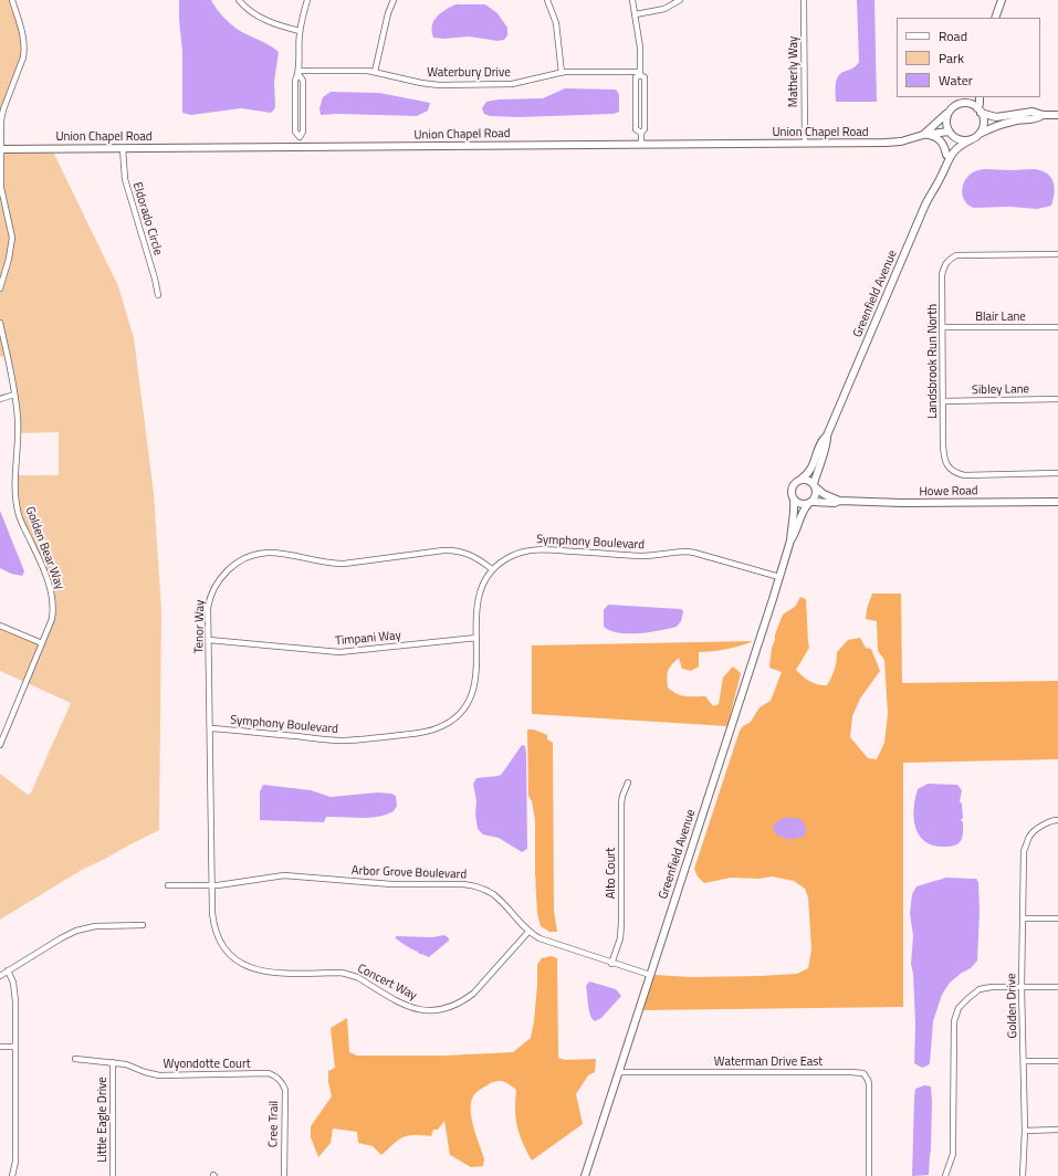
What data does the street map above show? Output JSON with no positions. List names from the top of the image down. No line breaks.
{"streets":{"main road":["Union Chapel Road","Greenfield Avenue","Howe Road"],"street":["Matherly Way","Waterbury Drive","Eldorado Circle","Blair Lane","Landsbrook Run North","Sibley Lane","Symphony Boulevard","Golden Bear Way","Tenor Way","Timpani Way","Arbor Grove Boulevard","Alto Court","Concert Way","Golden Drive","Waterman Drive East","Wyondotte Court","Little Eagle Drive","Cree Trail"]},"crossings":[["Matherly Way","Union Chapel Road"],["Union Chapel Road","Eldorado Circle"],["Union Chapel Road","Greenfield Avenue"],["Greenfield Avenue","Howe Road"],["Greenfield Avenue","Symphony Boulevard"],["Greenfield Avenue","Arbor Grove Boulevard"],["Greenfield Avenue","Waterman Drive East"],["Blair Lane","Landsbrook Run North"],["Landsbrook Run North","Sibley Lane"],["Symphony Boulevard","Tenor Way"],["Symphony Boulevard","Timpani Way"],["Tenor Way","Timpani Way"],["Tenor Way","Arbor Grove Boulevard"],["Tenor Way","Concert Way"],["Arbor Grove Boulevard","Alto Court"],["Arbor Grove Boulevard","Concert Way"],["Wyondotte Court","Little Eagle Drive"],["Wyondotte Court","Cree Trail"]],"legend":["Road","Park","Water"]}
